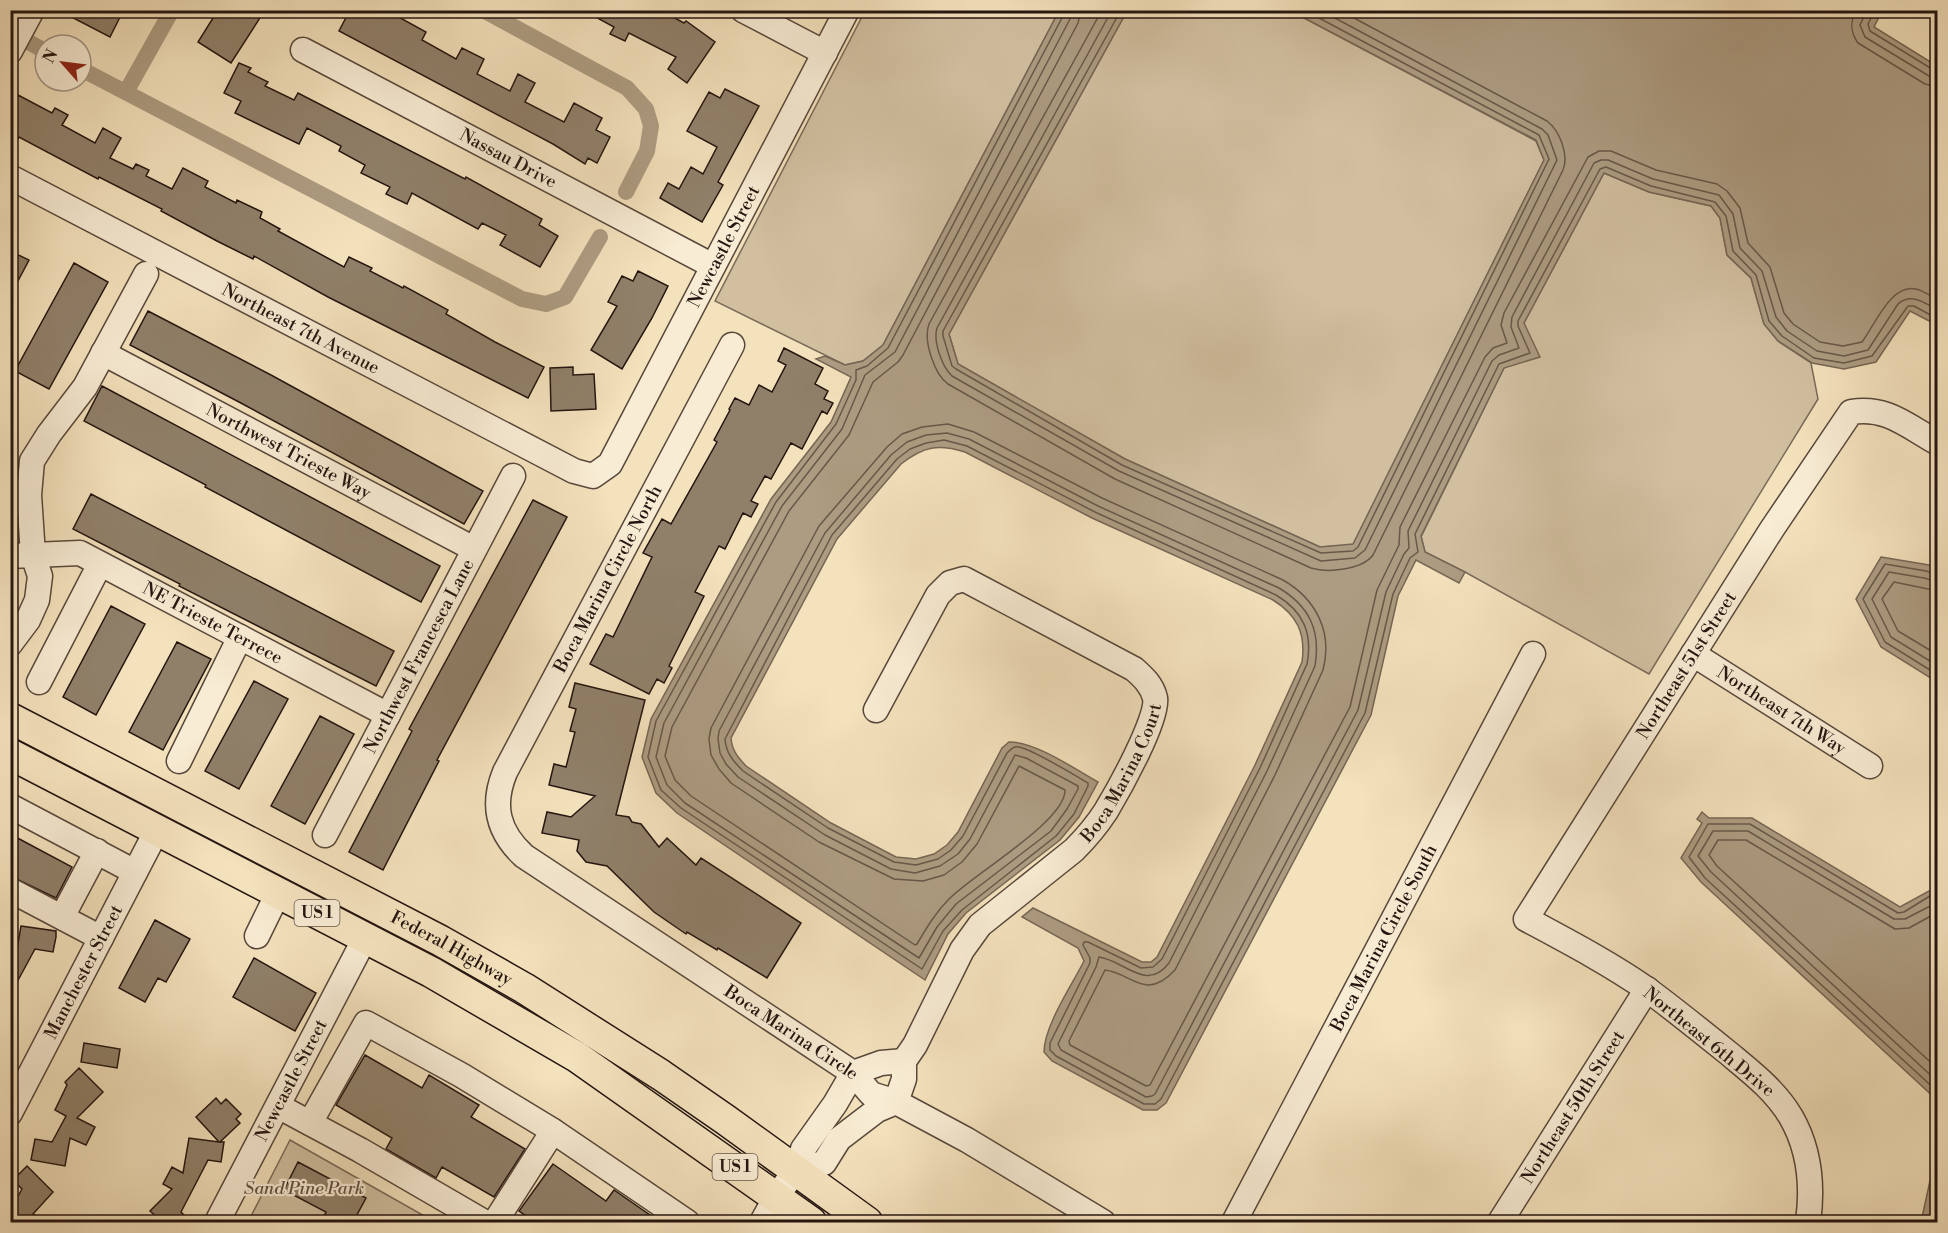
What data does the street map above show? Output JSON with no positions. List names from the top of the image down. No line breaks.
{"streets":{"main road":["US 1","Federal Highway"],"street":["Nassau Drive","Newcastle Street","Northeast 7th Avenue","Northwest Trieste Way","Boca Marina Circle North","NE Trieste Terrece","Northwest Francesca Lane","Northeast 51st Street","Northeast 7th Way","Boca Marina Court","Boca Marina Circle South","Manchester Street","Boca Marina Circle","Northeast 6th Drive","Northeast 50th Street"]},"crossings":[["Nassau Drive","Newcastle Street"],["Newcastle Street","Northeast 7th Avenue"],["Newcastle Street","Federal Highway"],["Northwest Trieste Way","Northwest Francesca Lane"],["Boca Marina Circle North","Boca Marina Circle"],["NE Trieste Terrece","Northwest Francesca Lane"],["Northeast 51st Street","Northeast 7th Way"],["Northeast 51st Street","Northeast 6th Drive"],["Boca Marina Court","Boca Marina Circle"],["Federal Highway","Manchester Street"],["Northeast 6th Drive","Northeast 50th Street"]],"parks":["Sand Pine Park"],"north":"top left"}
